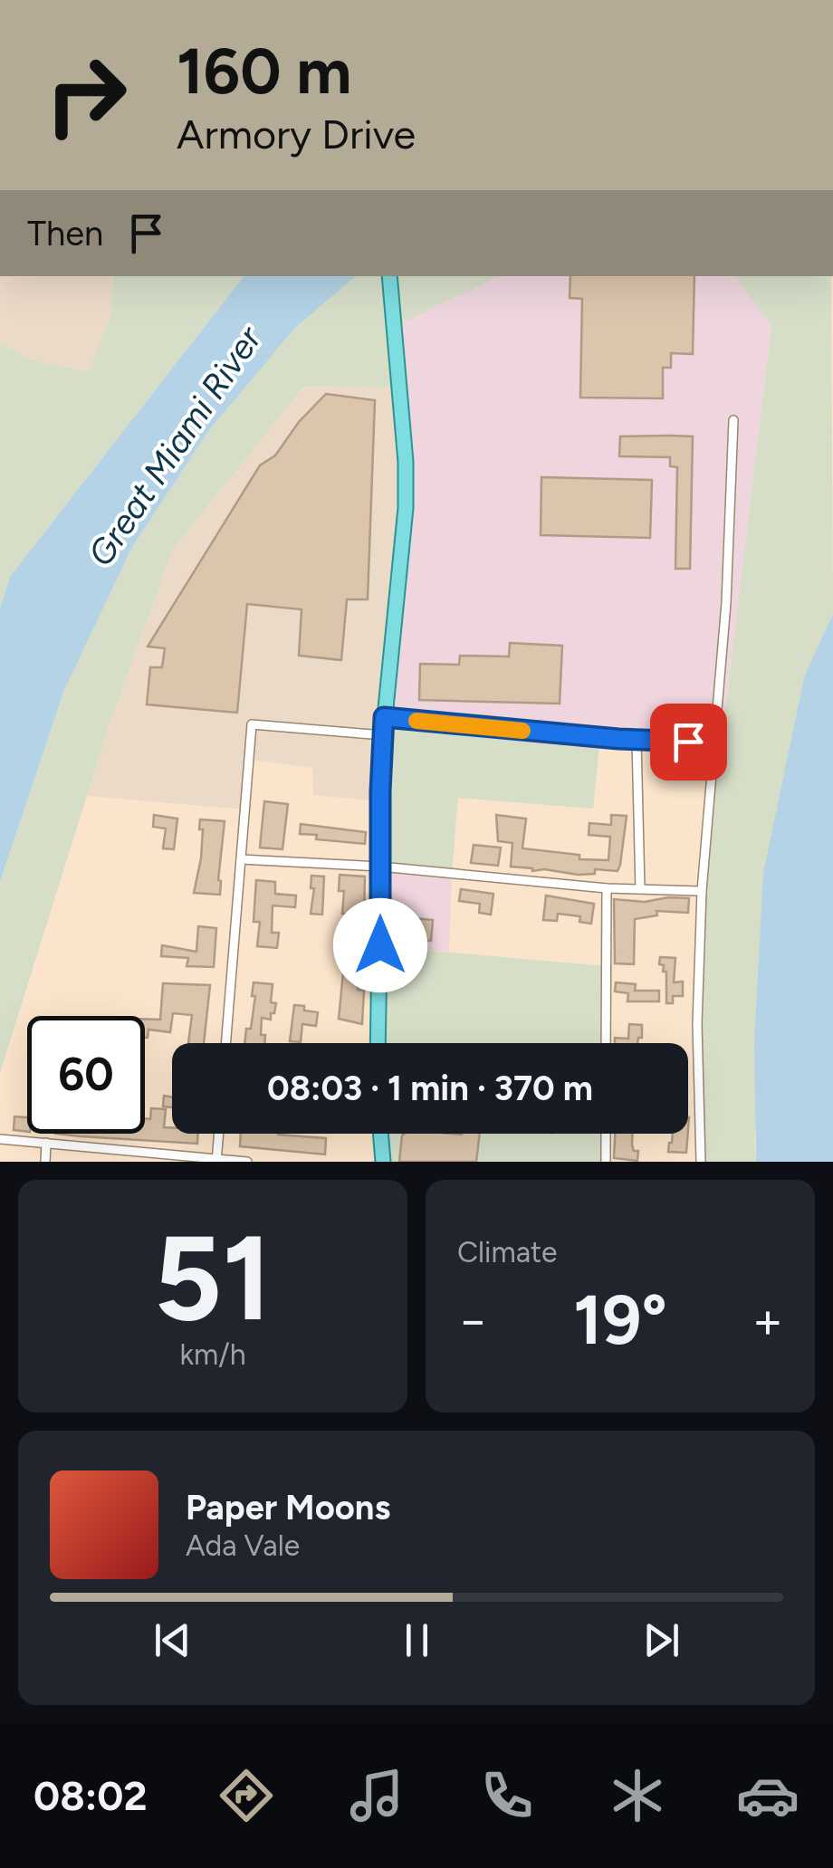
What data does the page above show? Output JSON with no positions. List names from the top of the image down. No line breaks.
{"water":["Great Miami River"],"page":{"turn":["160 m","Armory Drive"],"then":"Then","limit":"60","trip":"08:03 · 1 min · 370 m","tile":[["51","km/h"],"Climate"],"heat":["−","19°","+"],"song":["Paper Moons","Ada Vale"],"tabs":"08:02"}}
